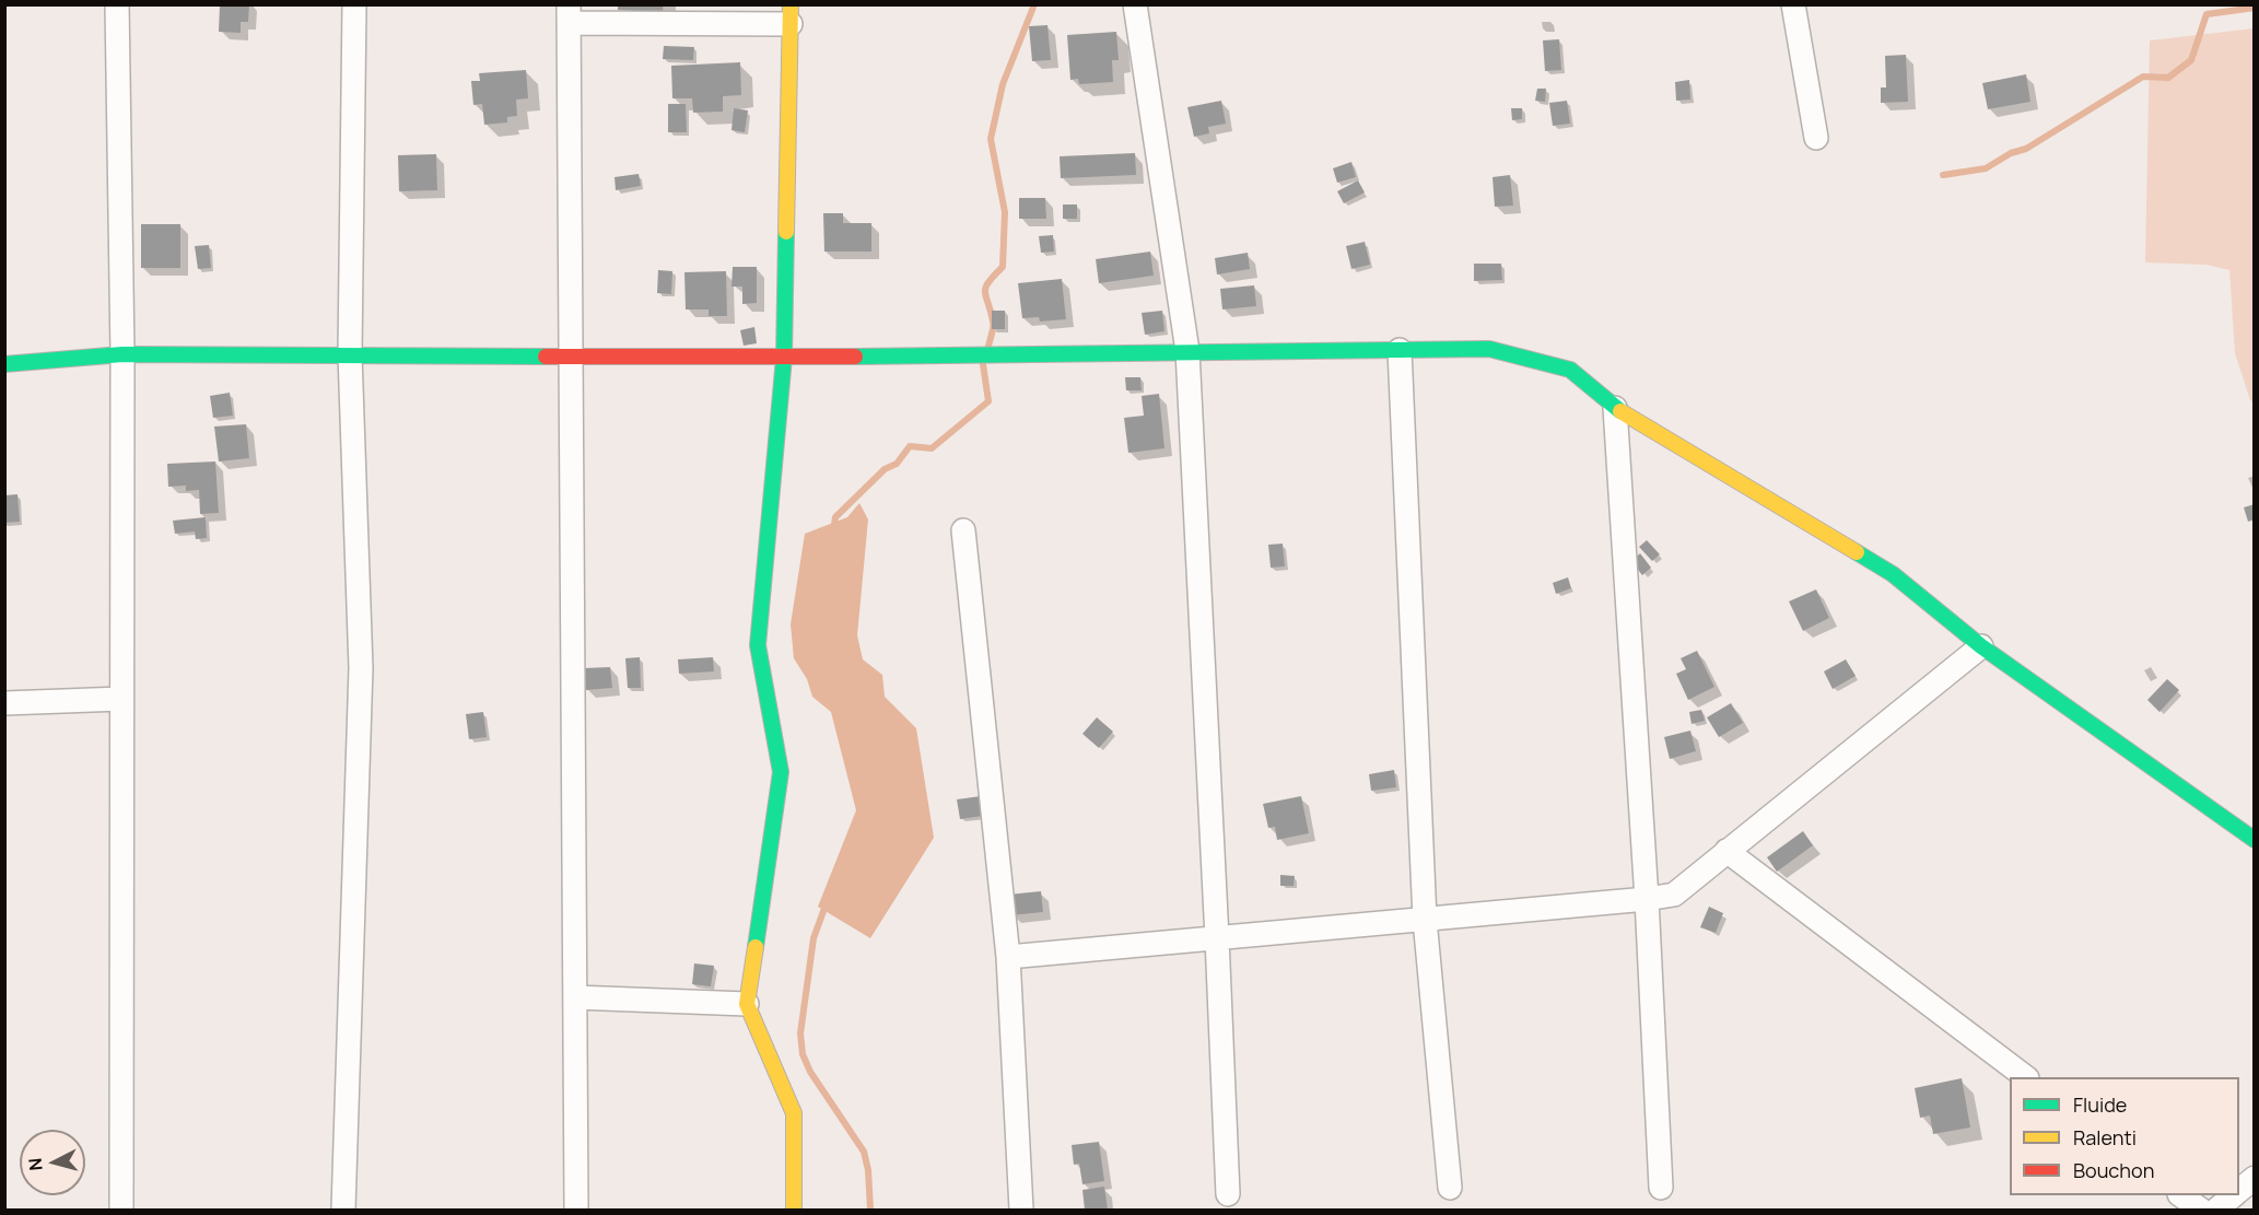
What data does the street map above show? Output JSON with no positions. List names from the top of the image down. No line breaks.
{"legend":["Fluide","Ralenti","Bouchon"],"north":"left"}
